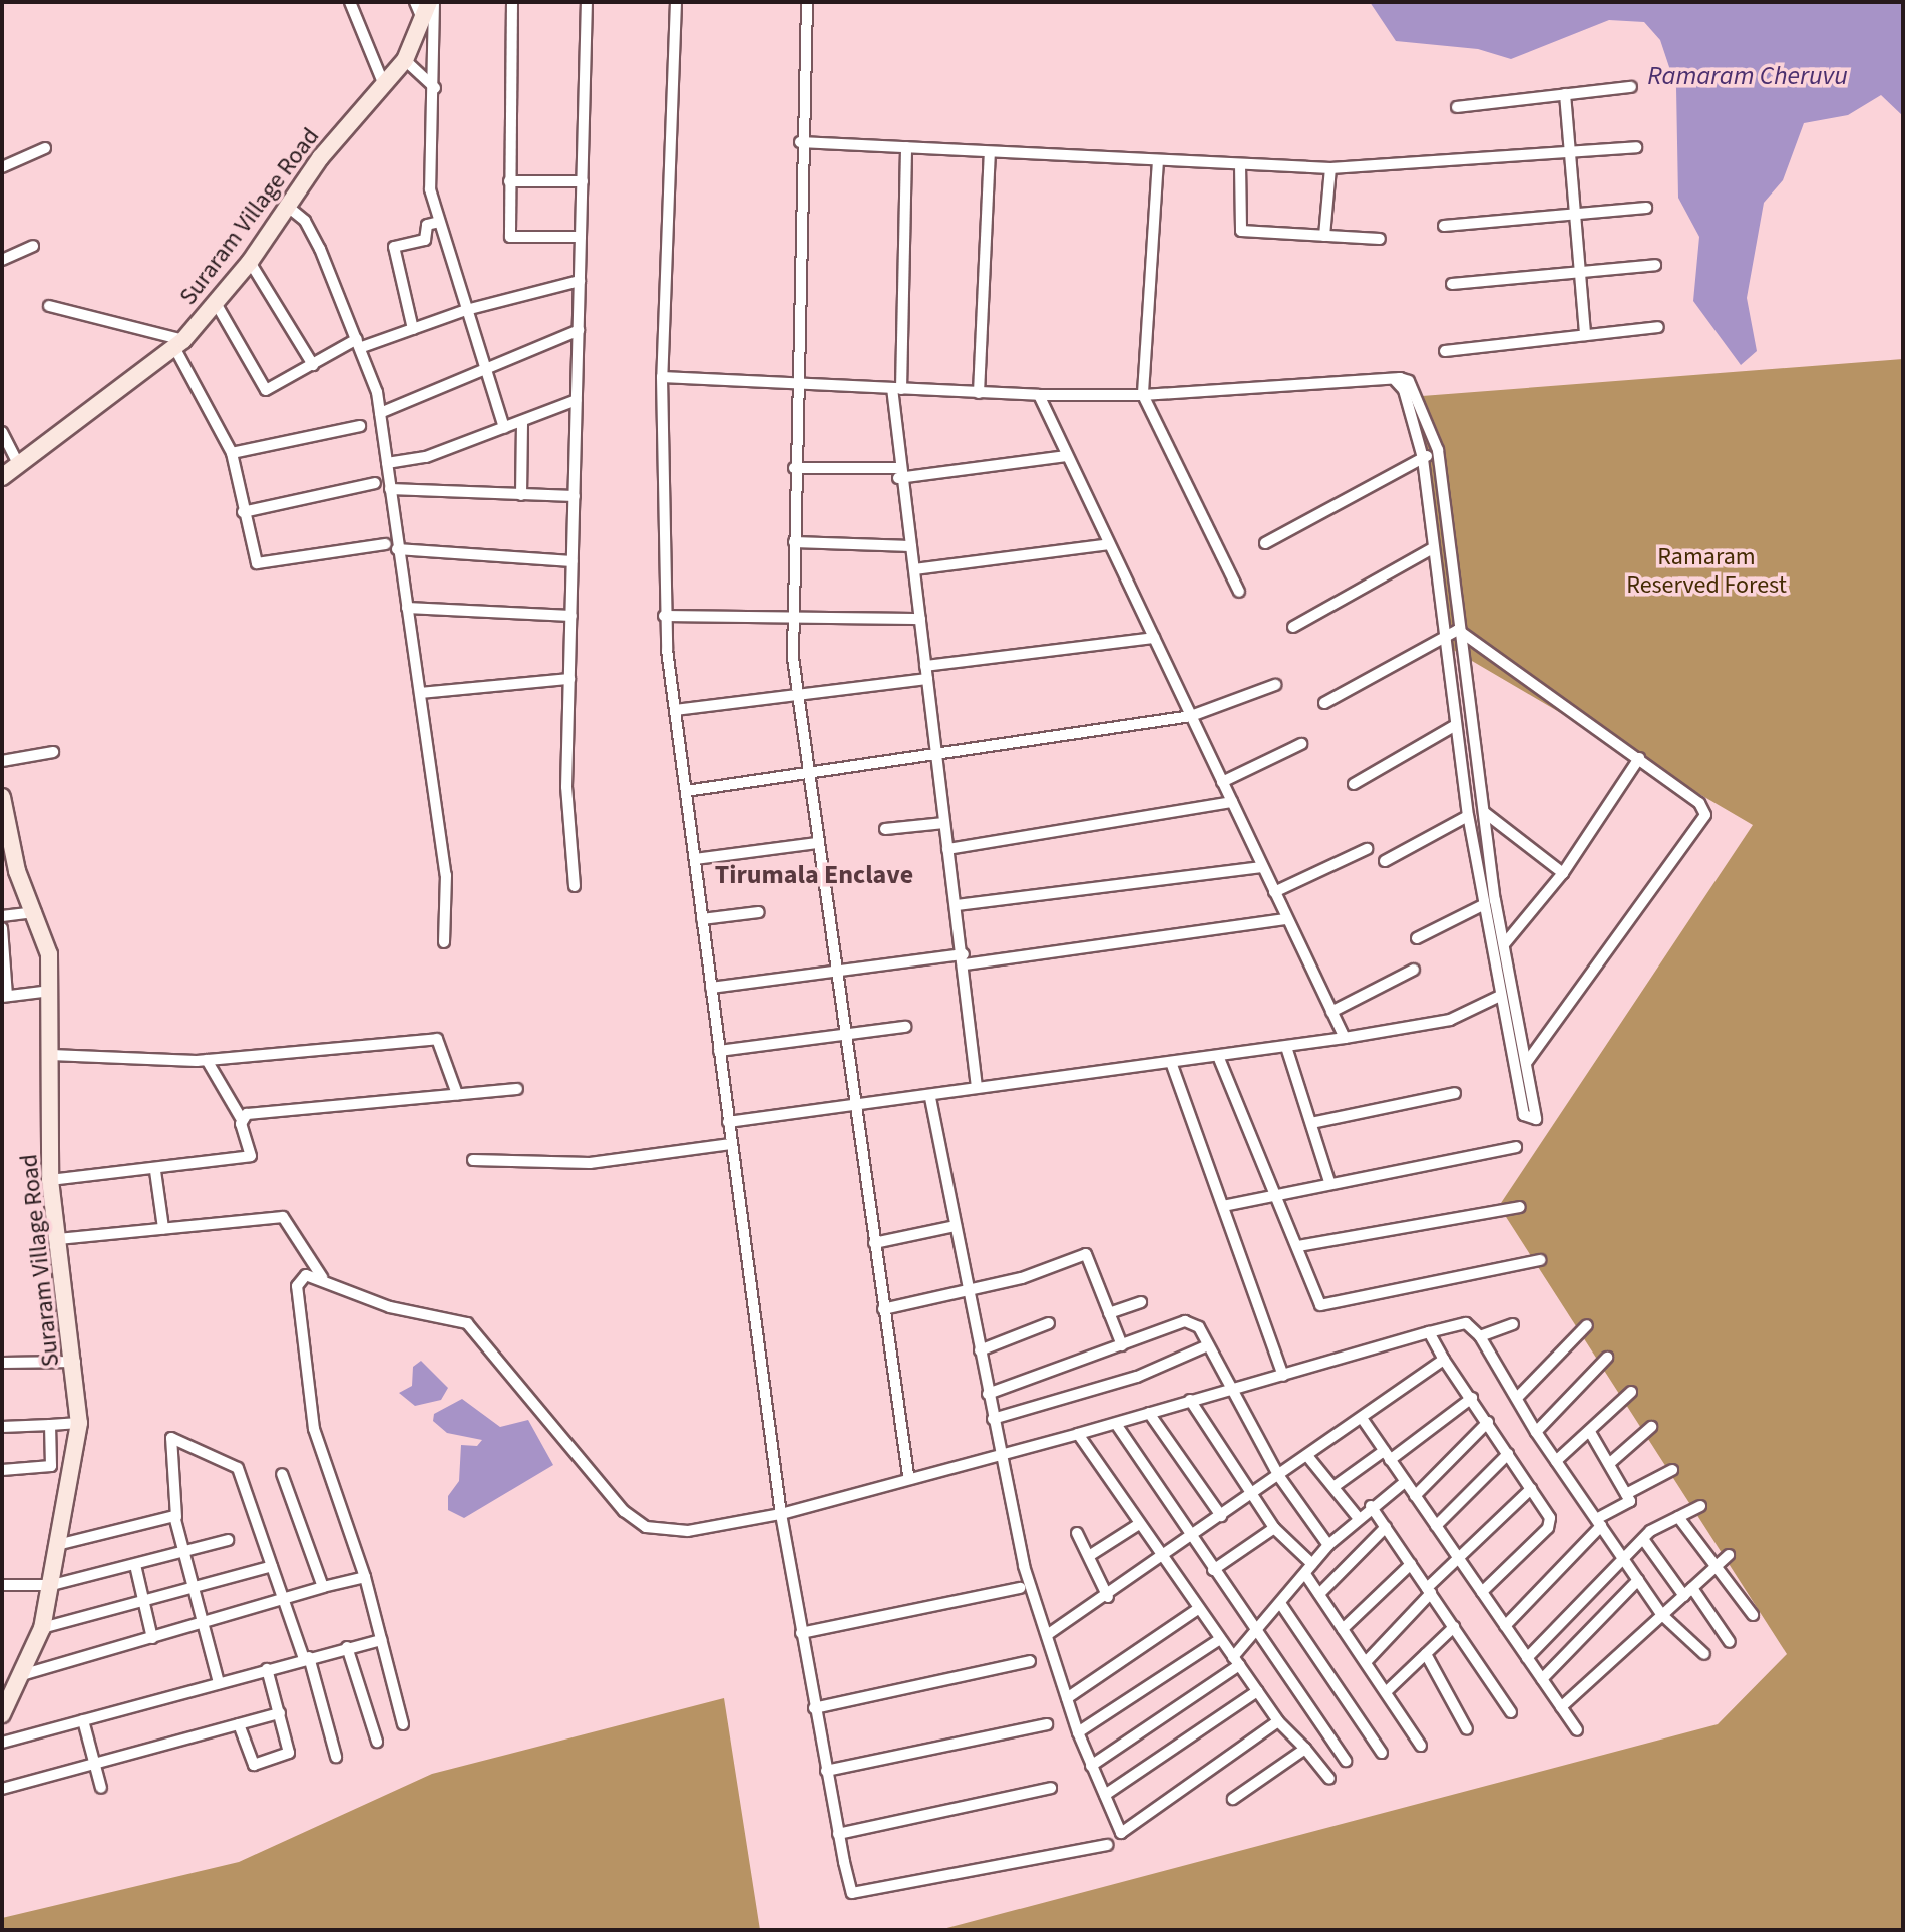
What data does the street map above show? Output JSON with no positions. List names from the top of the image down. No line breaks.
{"streets":{"main road":["Suraram Village Road"]},"districts":["Tirumala Enclave"],"water":["Ramaram Cheruvu"],"parks":["Ramaram Reserved Forest"]}
